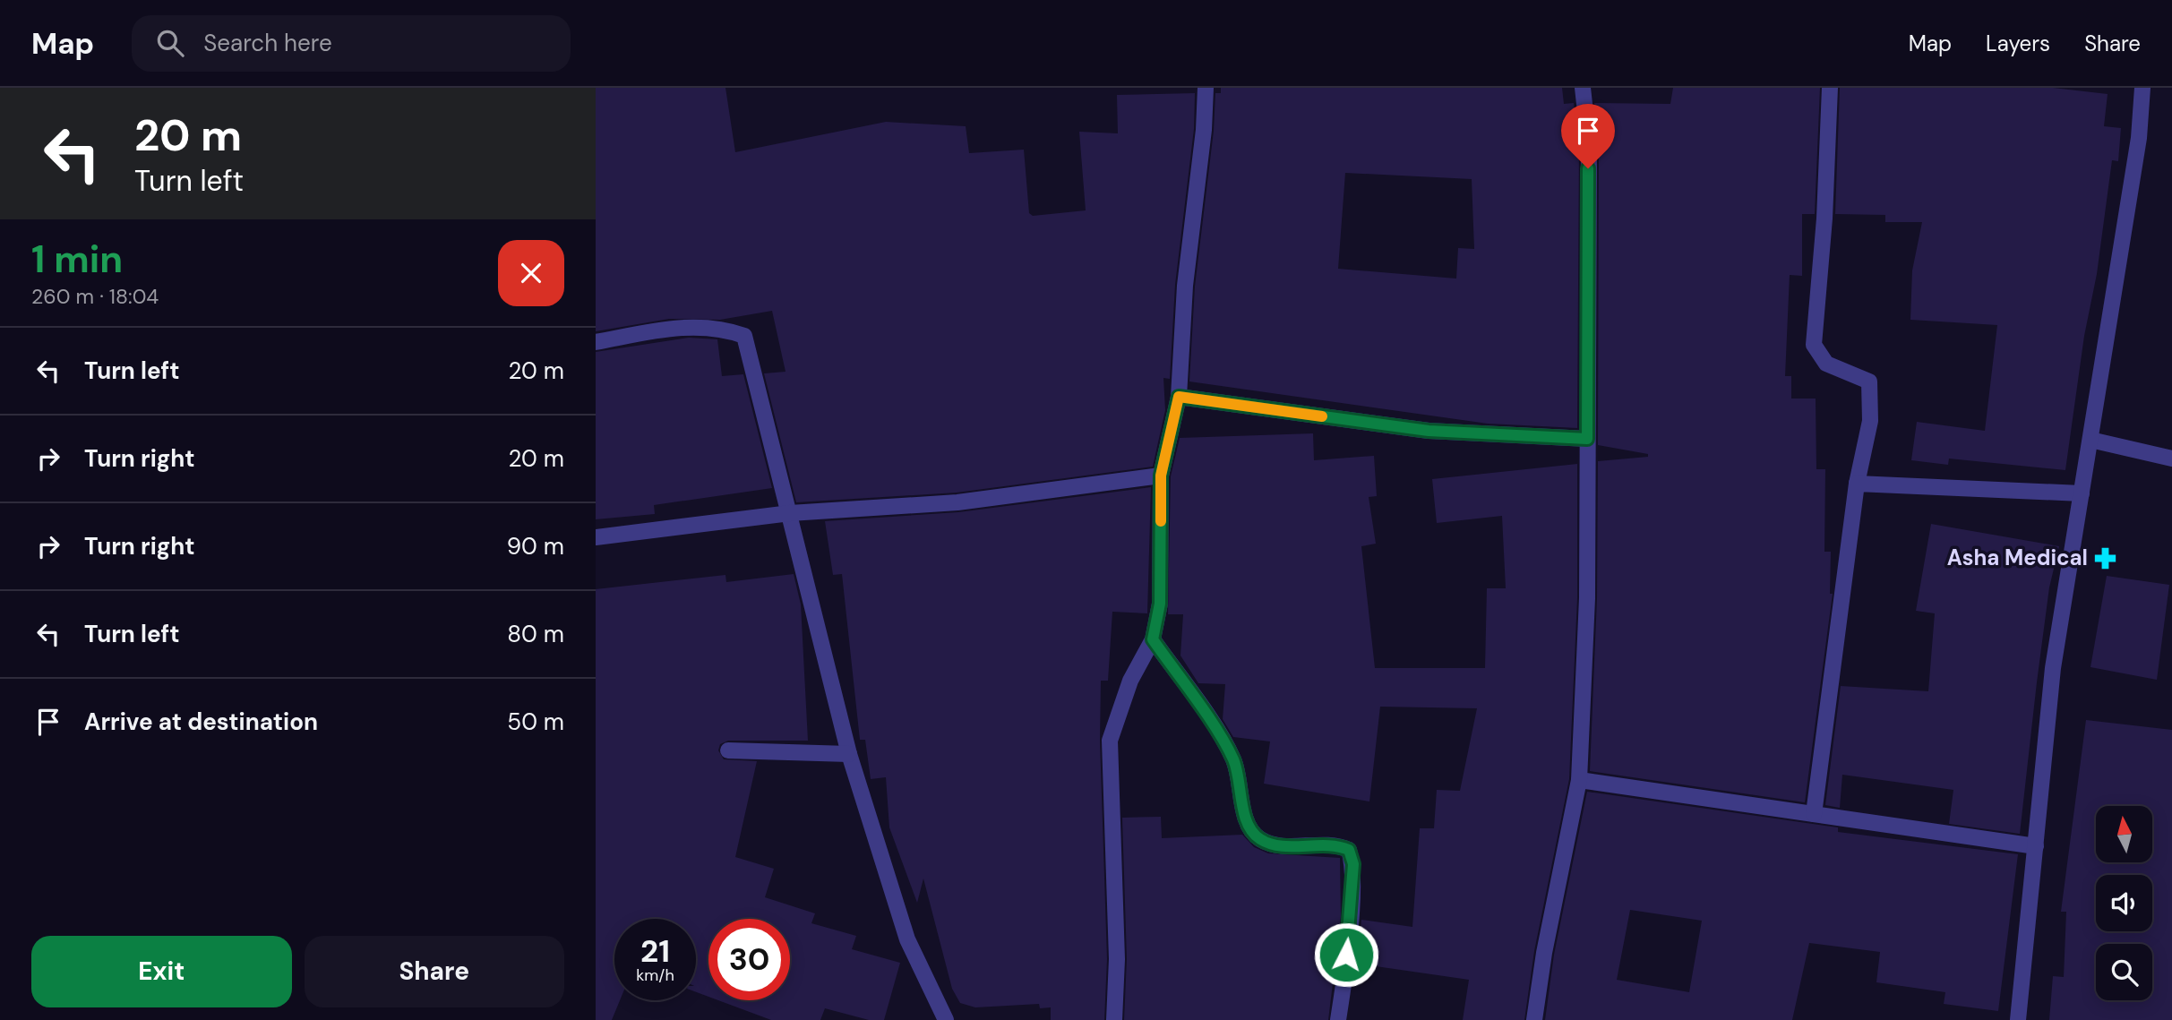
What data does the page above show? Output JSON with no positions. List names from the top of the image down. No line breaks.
{"places":{"pharmacy":["Asha Medical"]},"north":"top","page":{"header":"Map","search":"Search here","nav":["Map","Layers","Share"],"turn":["20 m","Turn left"],"heading":["1 min","260 m · 18:04"],"list":[{"name":"Turn left","value":"20 m"},{"name":"Turn right","value":"20 m"},{"name":"Turn right","value":"90 m"},{"name":"Turn left","value":"80 m"},{"name":"Arrive at destination","value":"50 m"}],"speed":"21 km/h","limit":"30","buttons":["Exit","Share"]}}
